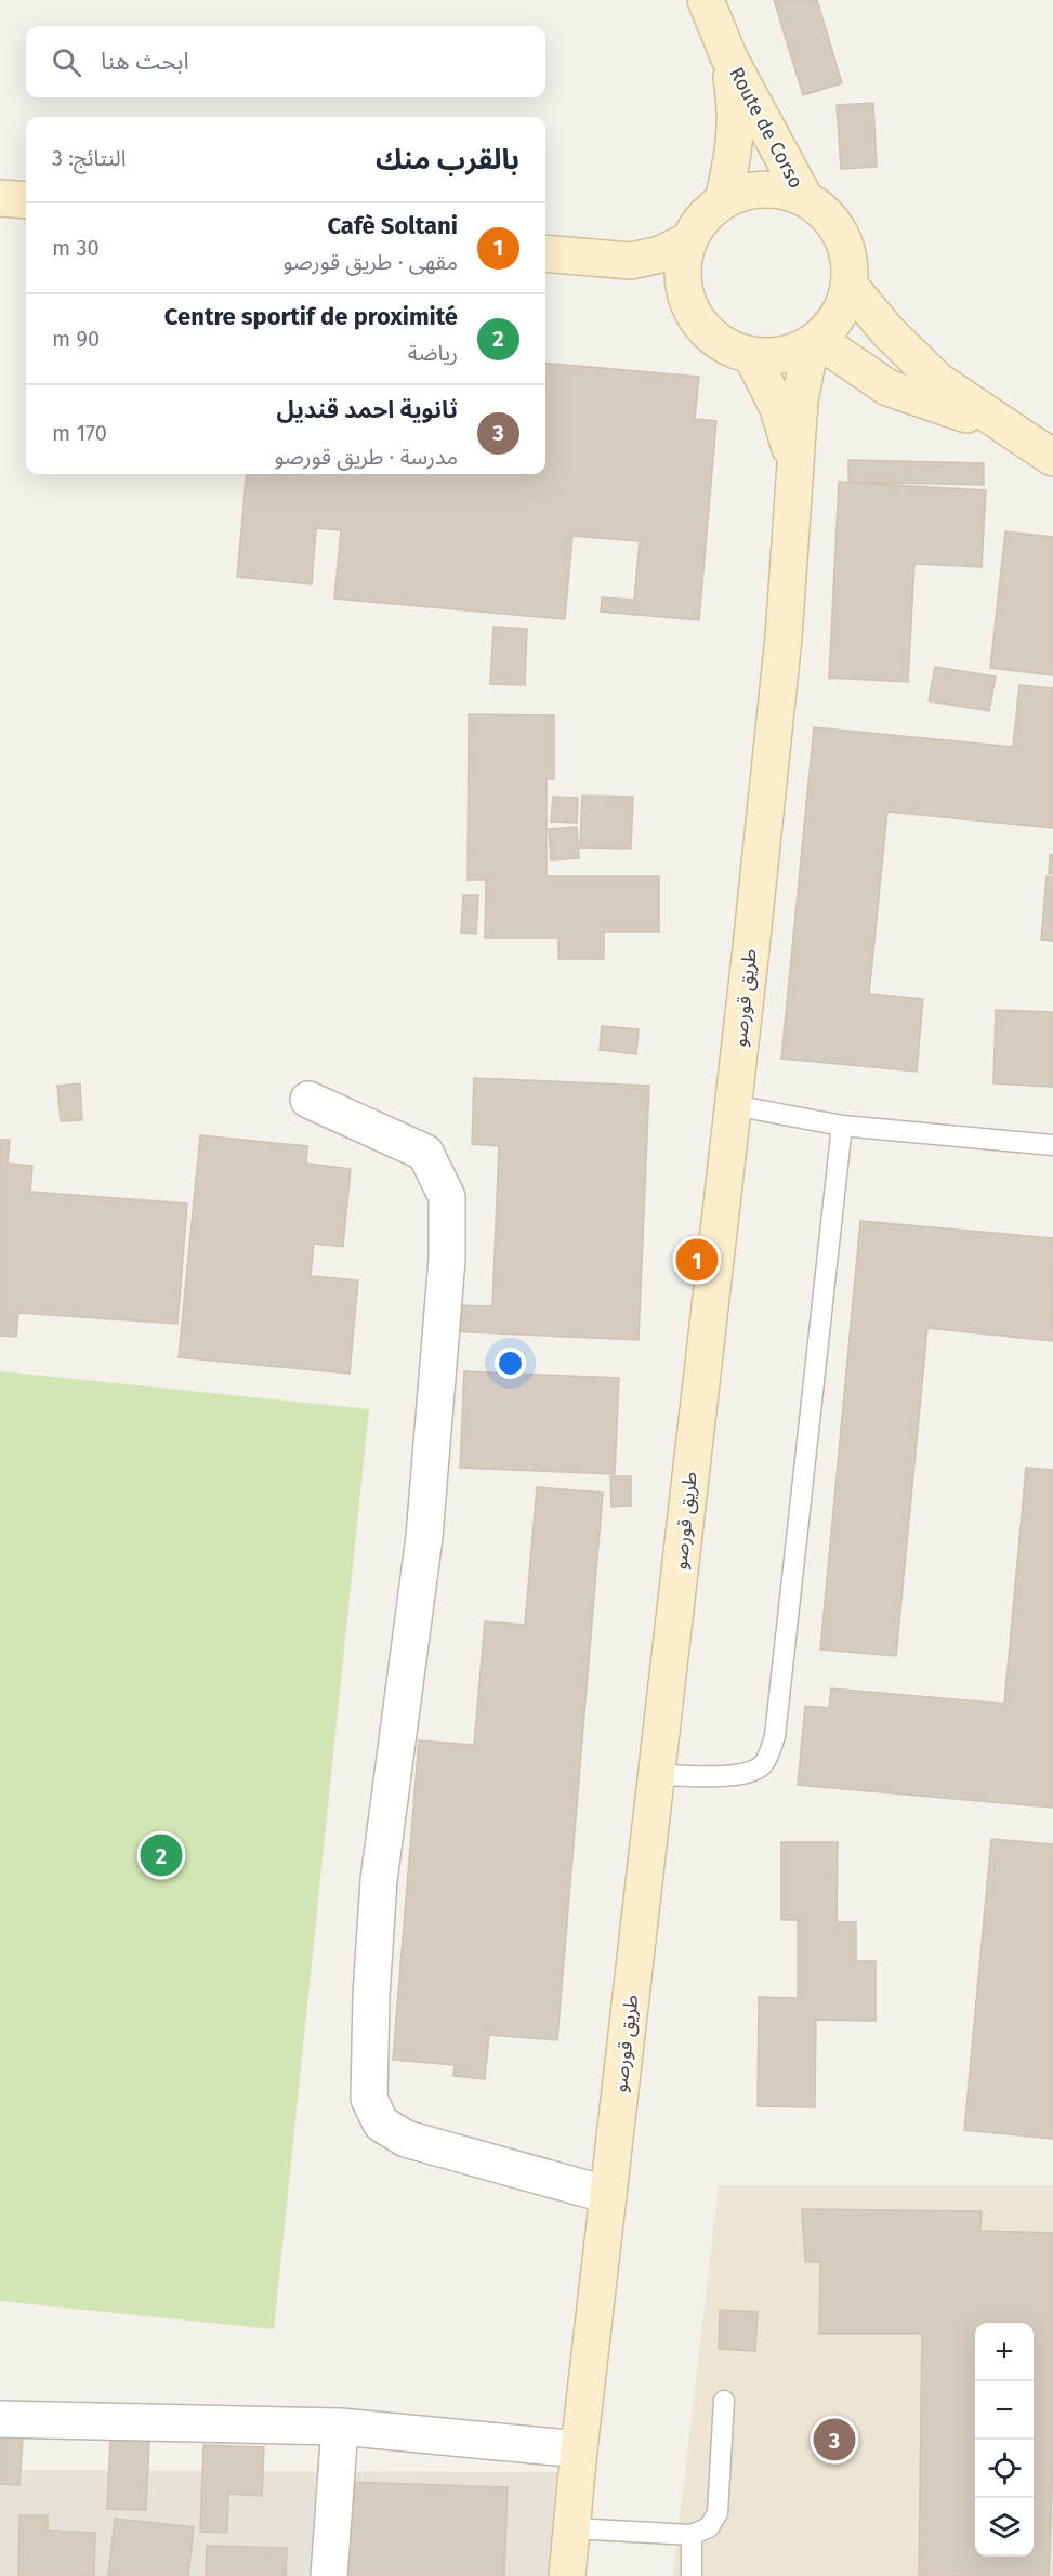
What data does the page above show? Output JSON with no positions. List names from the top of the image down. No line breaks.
{"streets":{"main road":["Route de Corso","طريق قورصو"]},"page":{"search":"ابحث هنا","heading":["بالقرب منك","النتائج: 3"],"list":[{"mark":"1","name":"Cafè Soltani","note":"مقهى · طريق قورصو","value":"30 m"},{"mark":"2","name":"Centre sportif de proximité","note":"رياضة","value":"90 m"},{"mark":"3","name":"ثانوية احمد قنديل","note":"مدرسة · طريق قورصو","value":"170 m"}],"pins":["1","2","3"],"map_buttons":["+","−"]}}
